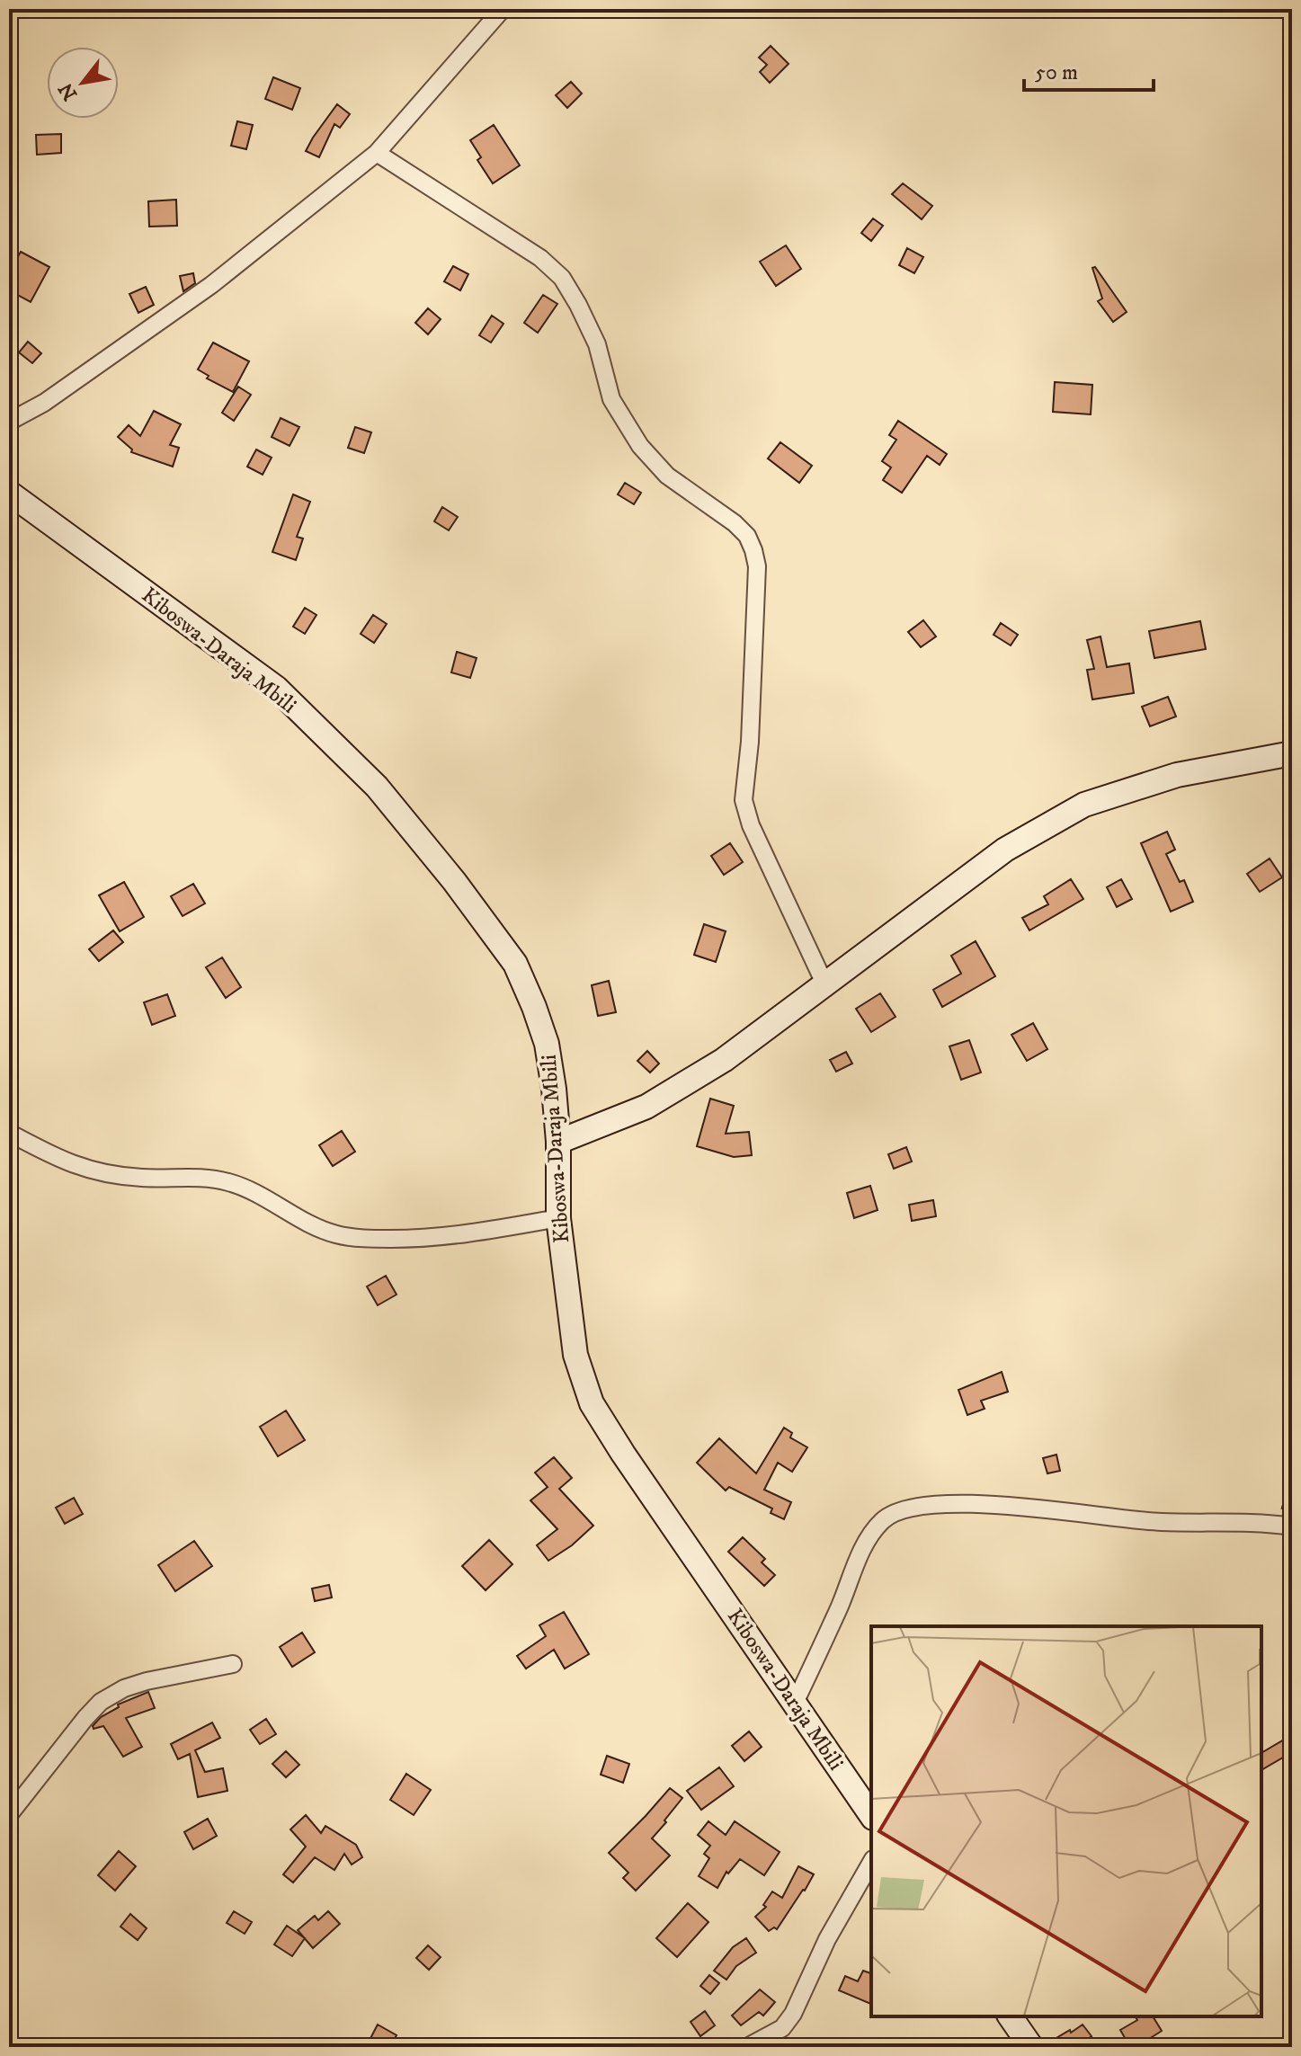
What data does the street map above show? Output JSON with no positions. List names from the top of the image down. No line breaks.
{"streets":{"main road":["Kiboswa-Daraja Mbili"]},"scale_bar":"50 m","north":"bottom left"}
